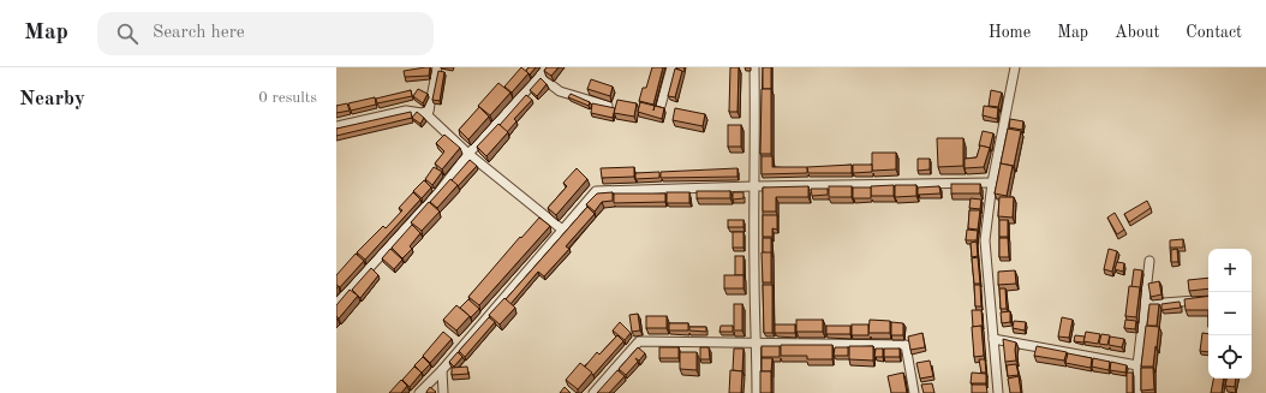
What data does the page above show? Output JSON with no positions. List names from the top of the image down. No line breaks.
{"page":{"header":"Map","search":"Search here","nav":["Home","Map","About","Contact"],"heading":["Nearby","0 results"],"map_buttons":["+","−"]}}
